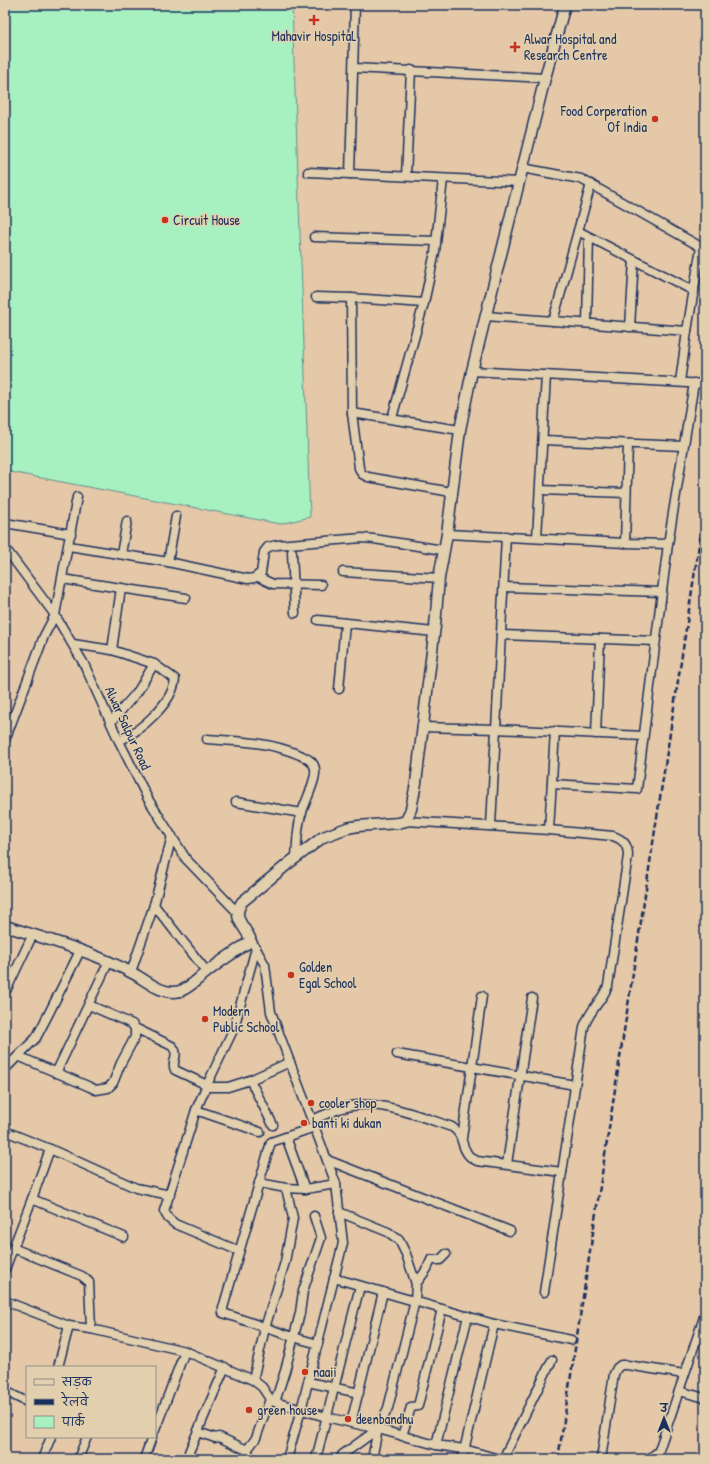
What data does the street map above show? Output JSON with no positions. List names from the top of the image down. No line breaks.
{"streets":{"street":["Alwar Salpur Road"]},"places":{"health":["Mahavir HospitaL","Alwar Hospital and Research Centre"],"other":["Food Corperation Of India","Circuit House","Golden Egal School","Modern Public School","cooler shop","banti ki dukan","naaii","green house","deenbandhu"]},"legend":["सड़क","रेलवे","पार्क"],"north":"top"}
